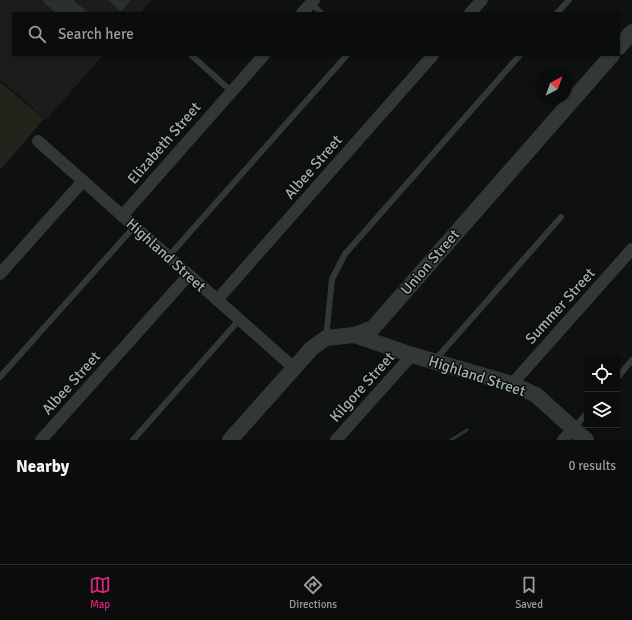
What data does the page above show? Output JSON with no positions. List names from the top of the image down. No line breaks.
{"streets":{"street":["Elizabeth Street","Albee Street","Highland Street","Union Street","Summer Street","Kilgore Street"]},"crossings":[["Elizabeth Street","Highland Street"],["Albee Street","Highland Street"],["Highland Street","Union Street"],["Highland Street","Summer Street"],["Highland Street","Kilgore Street"]],"north":"top right","page":{"search":"Search here","heading":["Nearby","0 results"],"nav":["Map","Directions","Saved"]}}
